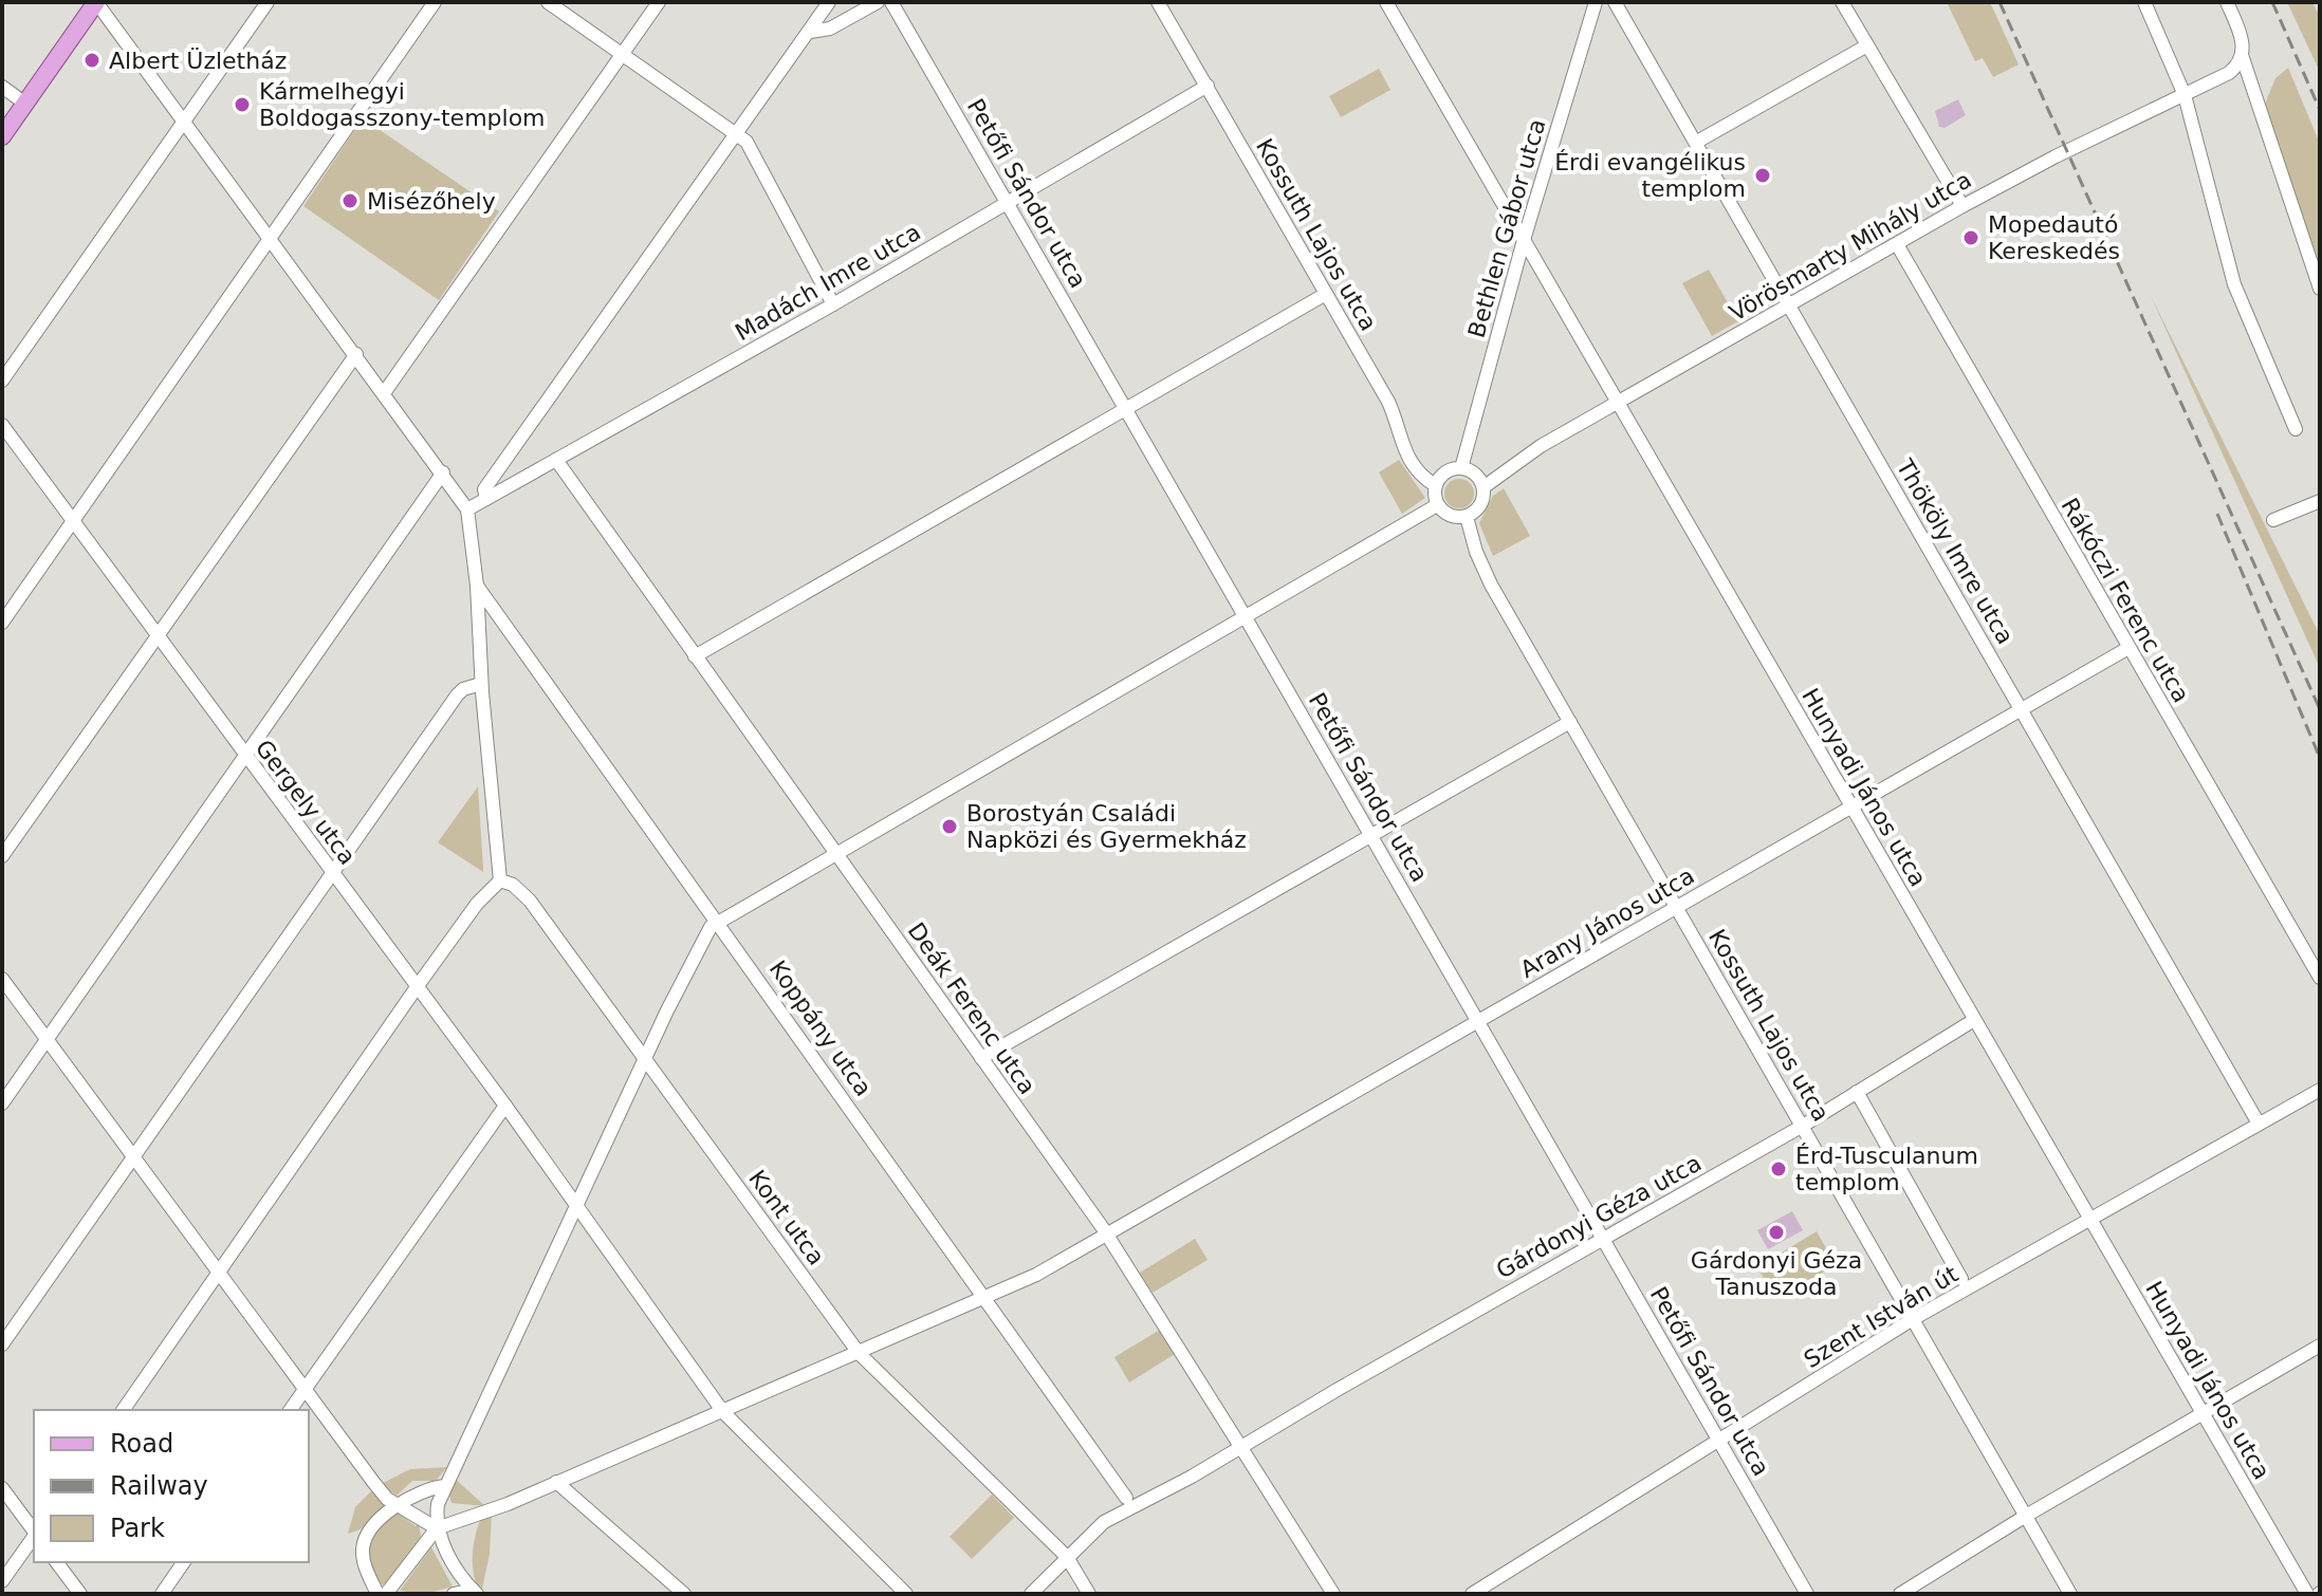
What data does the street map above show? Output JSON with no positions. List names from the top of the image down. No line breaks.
{"streets":{"street":["Petőfi Sándor utca","Bethlen Gábor utca","Kossuth Lajos utca","Vörösmarty Mihály utca","Madách Imre utca","Thököly Imre utca","Rákóczi Ferenc utca","Hunyadi János utca","Gergely utca","Arany János utca","Deák Ferenc utca","Koppány utca","Gárdonyi Géza utca","Kont utca","Szent István út"]},"crossings":[["Petőfi Sándor utca","Madách Imre utca"],["Petőfi Sándor utca","Arany János utca"],["Petőfi Sándor utca","Gárdonyi Géza utca"],["Petőfi Sándor utca","Szent István út"],["Bethlen Gábor utca","Kossuth Lajos utca"],["Bethlen Gábor utca","Vörösmarty Mihály utca"],["Bethlen Gábor utca","Hunyadi János utca"],["Kossuth Lajos utca","Vörösmarty Mihály utca"],["Kossuth Lajos utca","Madách Imre utca"],["Kossuth Lajos utca","Arany János utca"],["Kossuth Lajos utca","Gárdonyi Géza utca"],["Kossuth Lajos utca","Szent István út"],["Vörösmarty Mihály utca","Thököly Imre utca"],["Vörösmarty Mihály utca","Rákóczi Ferenc utca"],["Vörösmarty Mihály utca","Hunyadi János utca"],["Madách Imre utca","Deák Ferenc utca"],["Thököly Imre utca","Arany János utca"],["Thököly Imre utca","Szent István út"],["Rákóczi Ferenc utca","Arany János utca"],["Hunyadi János utca","Arany János utca"],["Hunyadi János utca","Gárdonyi Géza utca"],["Hunyadi János utca","Szent István út"],["Gergely utca","Arany János utca"],["Arany János utca","Deák Ferenc utca"],["Arany János utca","Koppány utca"],["Arany János utca","Kont utca"],["Deák Ferenc utca","Gárdonyi Géza utca"]],"places":["Albert Üzletház","Kármelhegyi Boldogasszony-templom","Érdi evangélikus templom","Misézőhely","Mopedautó Kereskedés","Borostyán Családi Napközi és Gyermekház","Érd-Tusculanum templom","Gárdonyi Géza Tanuszoda"],"legend":["Road","Railway","Park"]}
